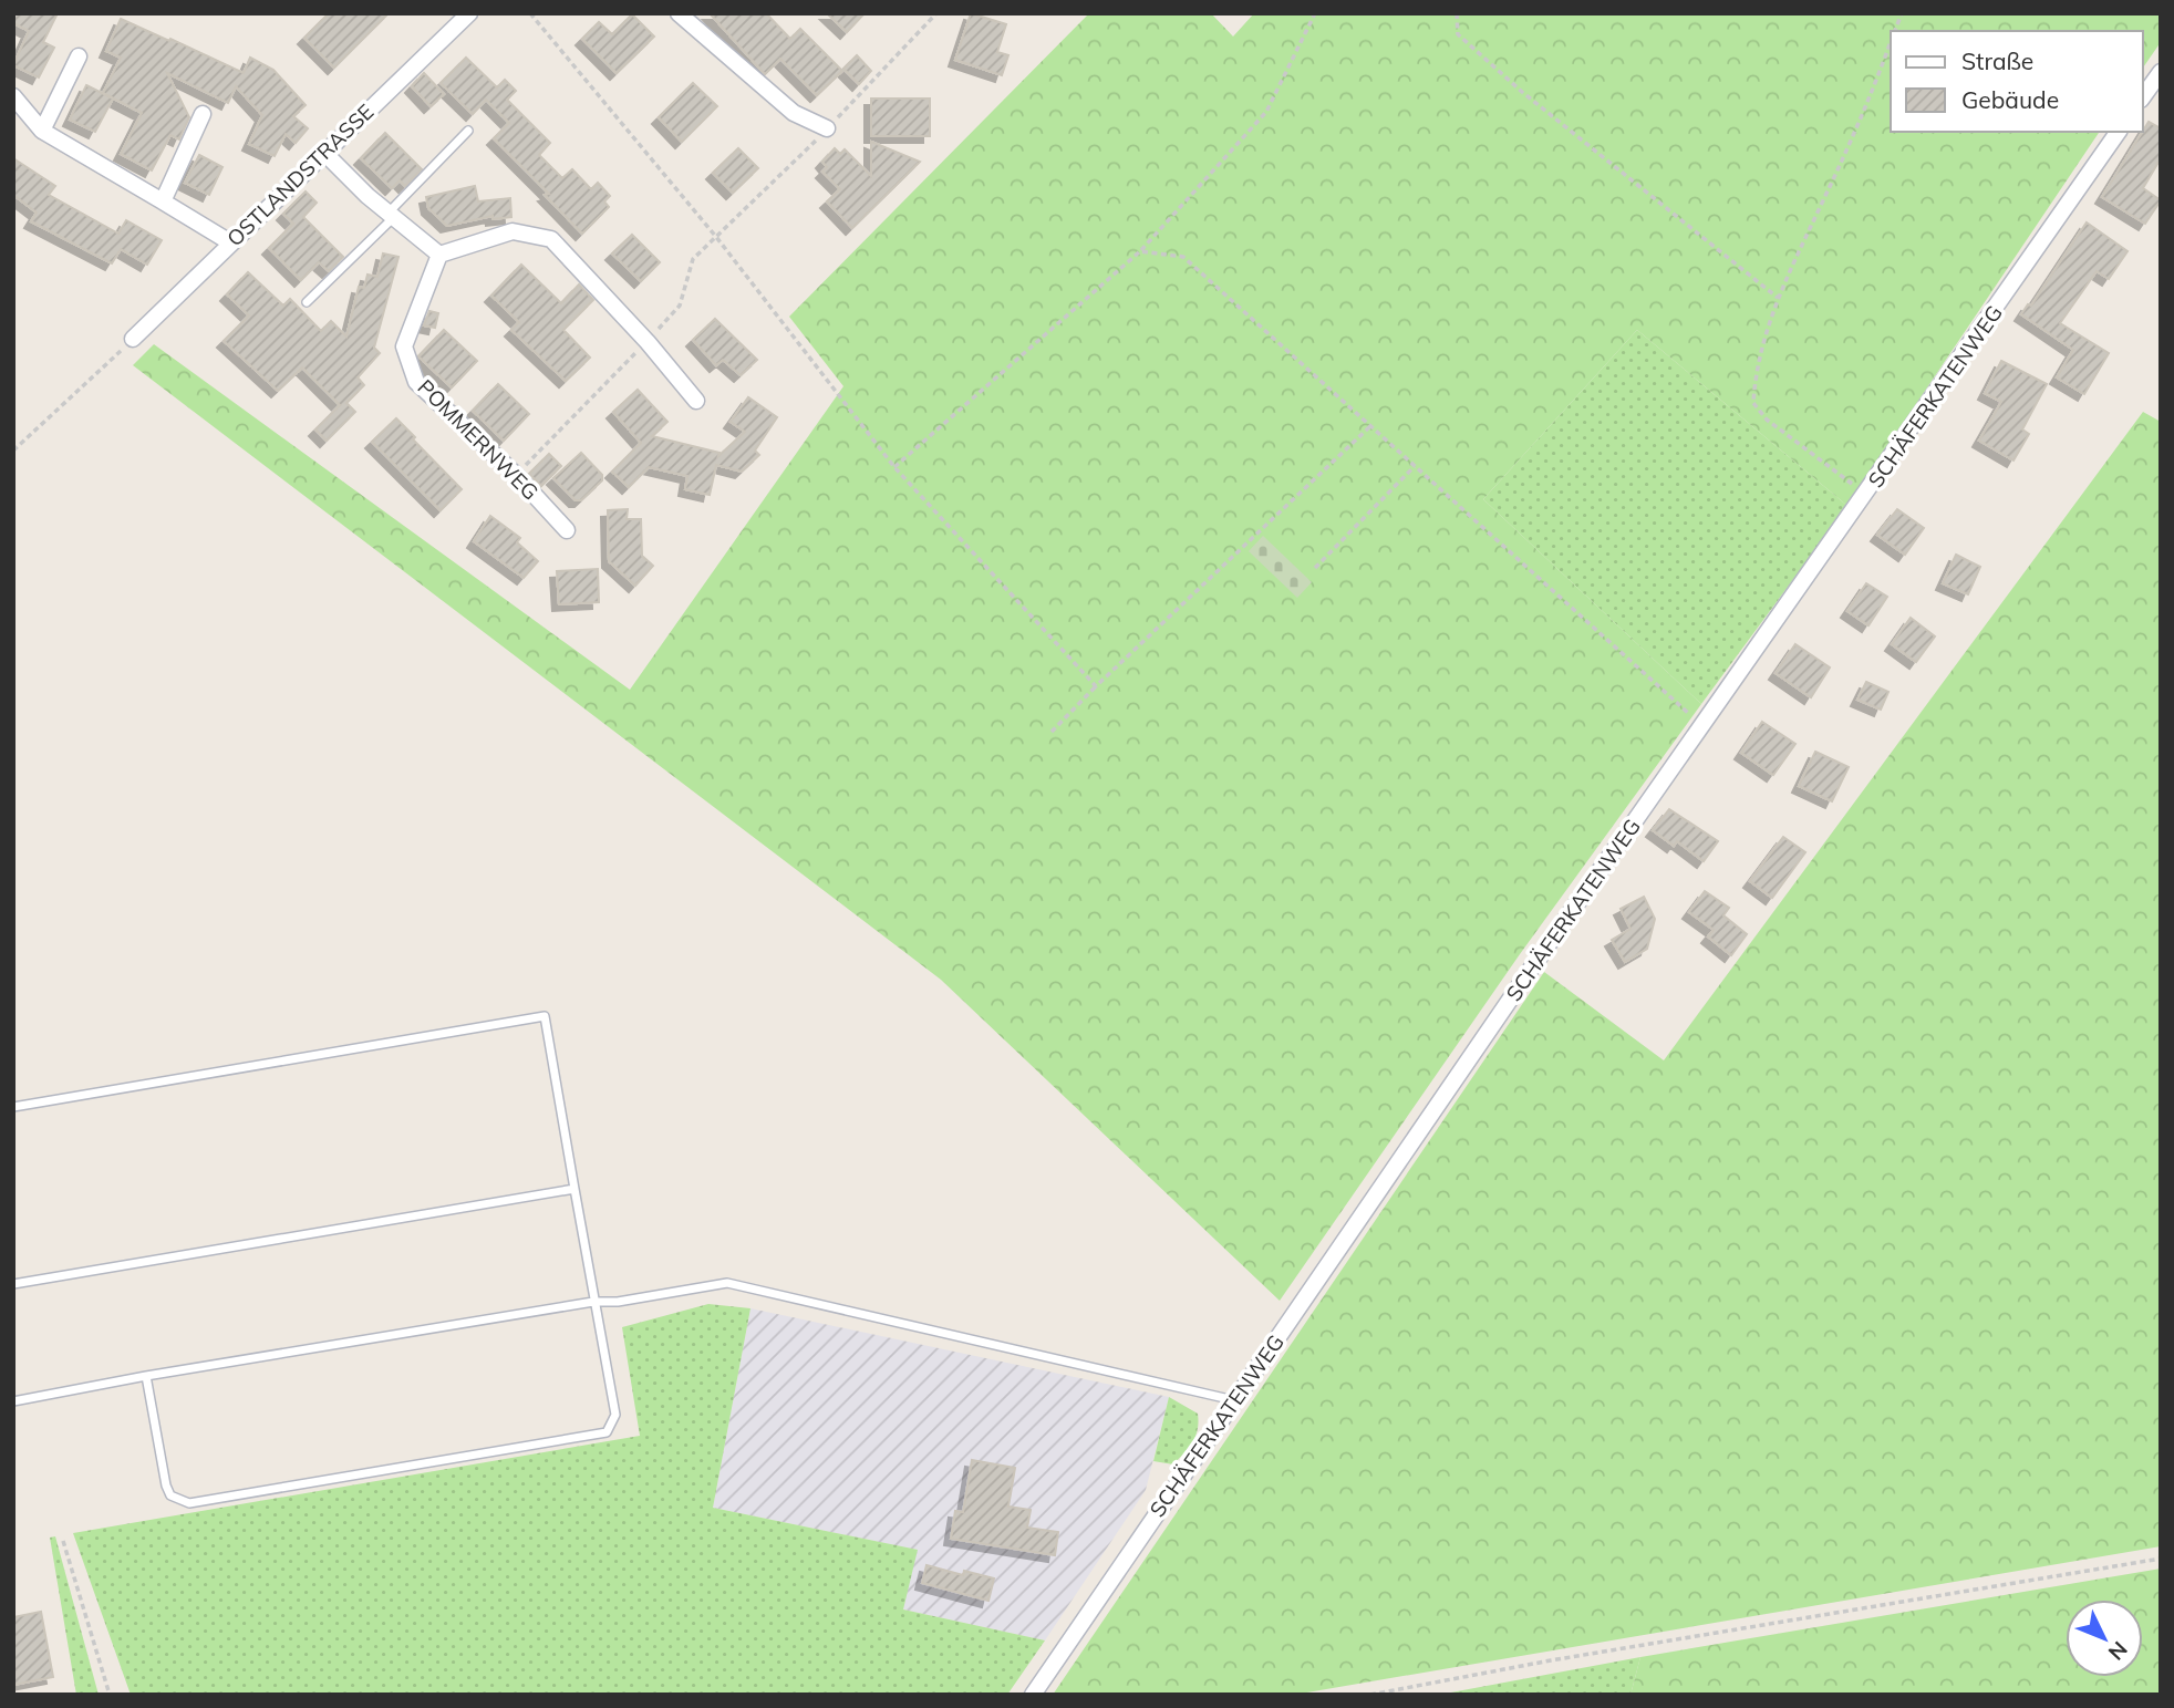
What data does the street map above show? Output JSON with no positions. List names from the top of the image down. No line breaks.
{"streets":{"street":["OSTLANDSTRASSE","SCHÄFERKATENWEG","POMMERNWEG"]},"legend":["Straße","Gebäude"],"north":"bottom right"}
